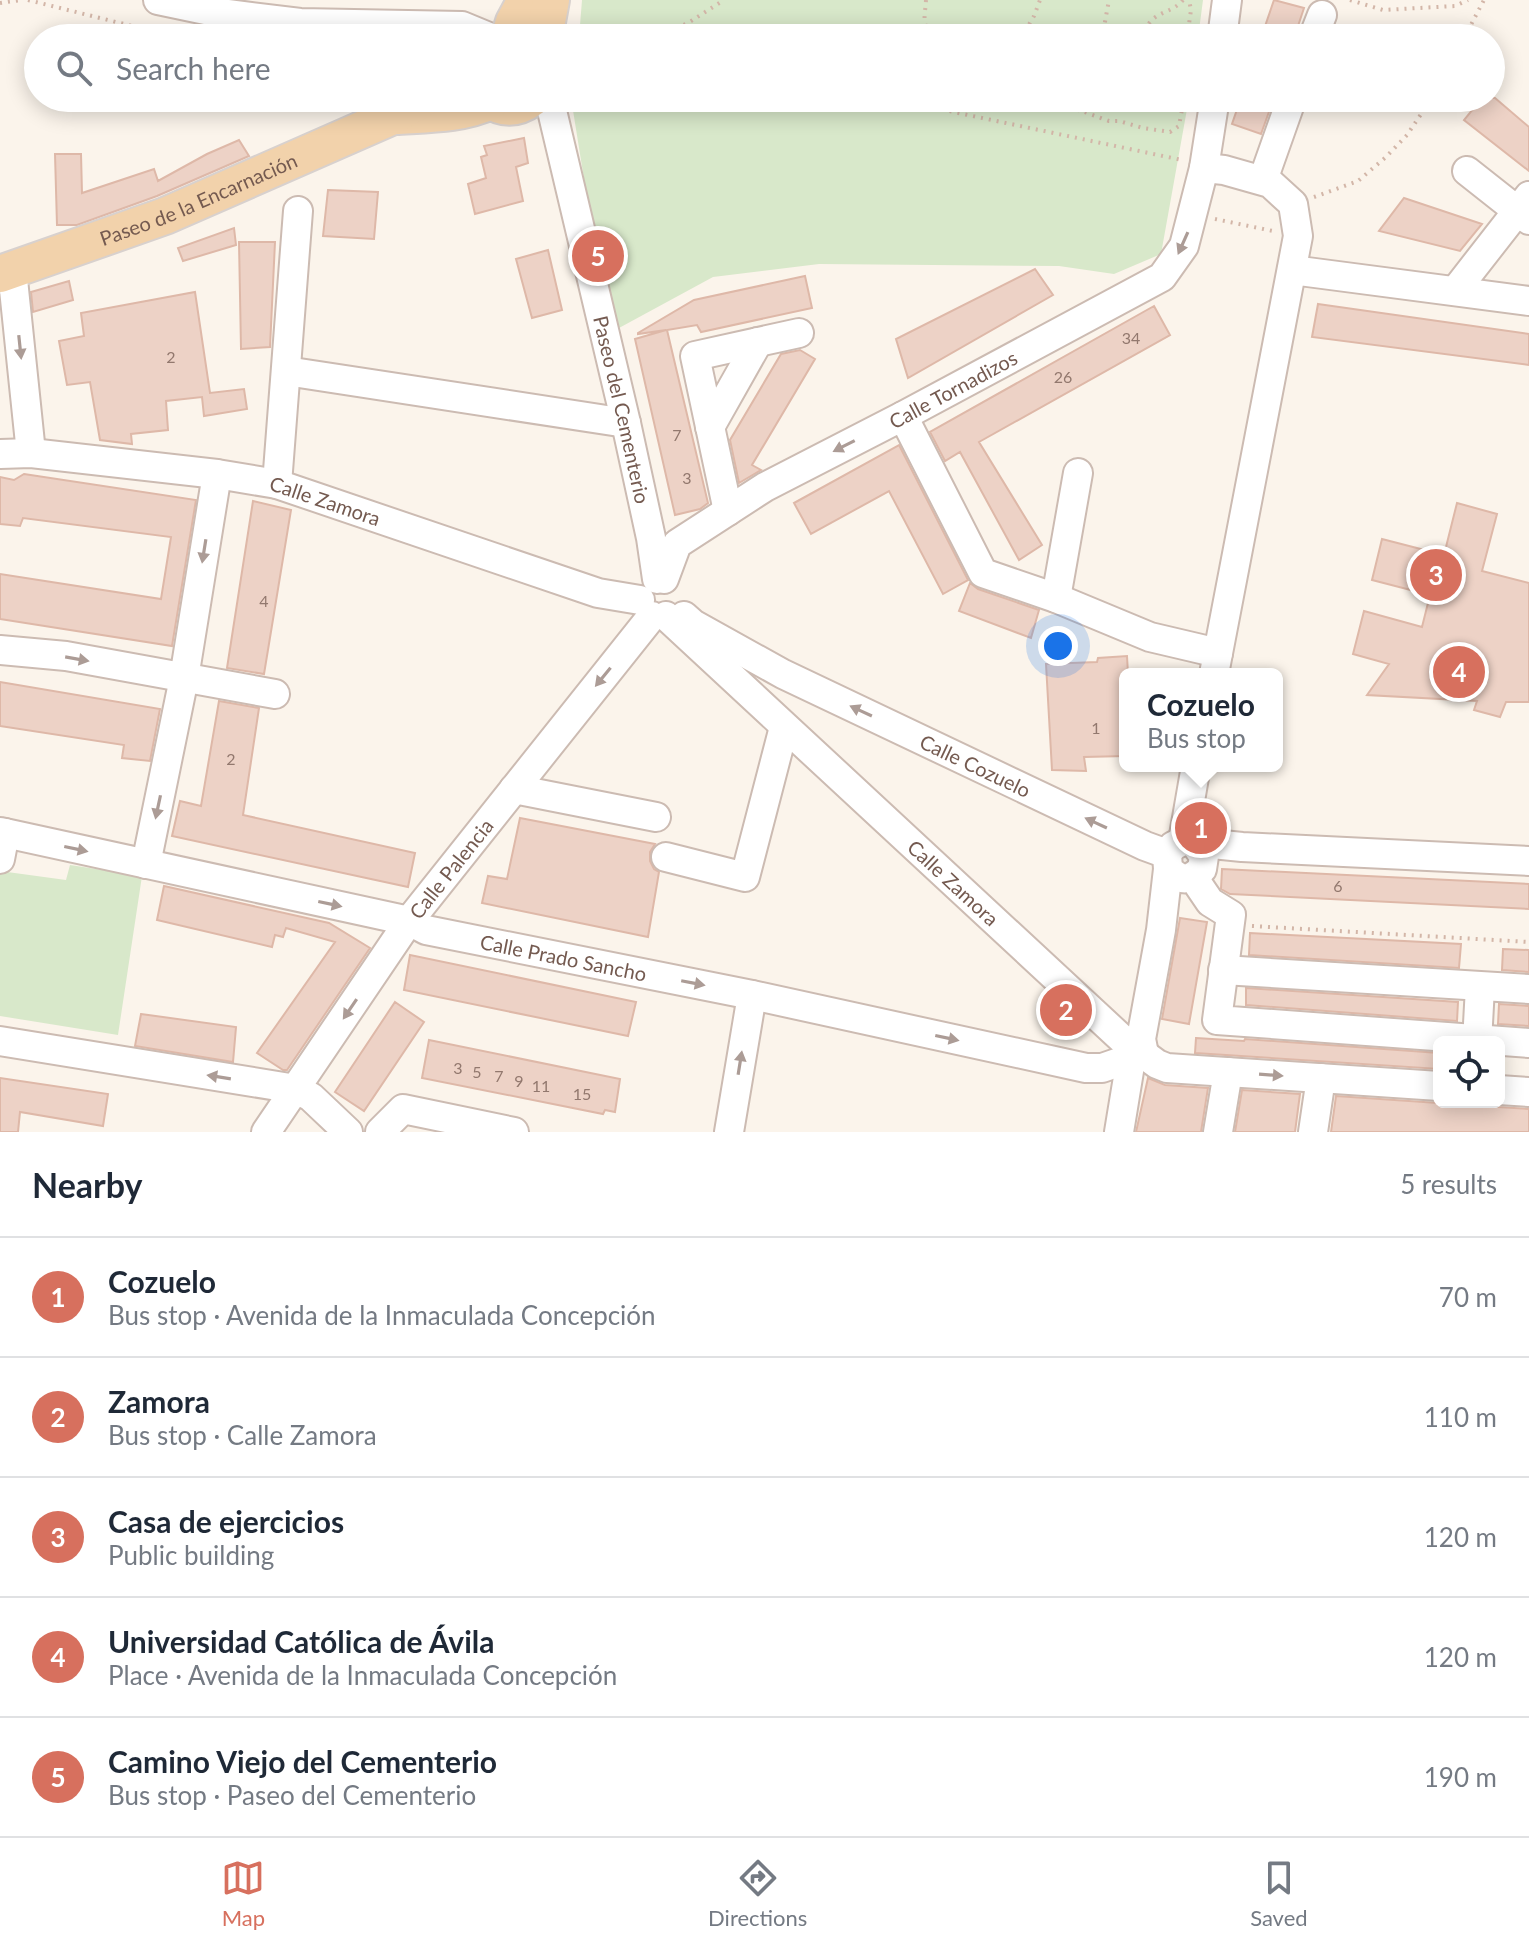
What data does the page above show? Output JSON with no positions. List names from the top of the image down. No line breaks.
{"streets":{"main road":["Paseo de la Encarnación"],"street":["Calle Tornadizos","Paseo del Cementerio","Calle Zamora","Calle Cozuelo","Calle Palencia","Calle Prado Sancho"]},"crossings":[["Calle Tornadizos","Paseo del Cementerio"],["Calle Tornadizos","Calle Zamora"],["Calle Tornadizos","Calle Cozuelo"],["Calle Tornadizos","Calle Palencia"],["Paseo del Cementerio","Calle Zamora"],["Paseo del Cementerio","Calle Cozuelo"],["Paseo del Cementerio","Calle Palencia"],["Calle Zamora","Calle Cozuelo"],["Calle Zamora","Calle Palencia"],["Calle Zamora","Calle Prado Sancho"],["Calle Cozuelo","Calle Palencia"],["Calle Palencia","Calle Prado Sancho"]],"one_way":["Calle Tornadizos","Calle Palencia"],"house_numbers":["34","2","26","7","3","4","1","2","6","3","5","7","9","11","15"],"page":{"search":"Search here","pins":["5","3","4","1","2"],"popup":["Cozuelo","Bus stop"],"heading":["Nearby","5 results"],"list":[{"mark":"1","name":"Cozuelo","note":"Bus stop · Avenida de la Inmaculada Concepción","value":"70 m"},{"mark":"2","name":"Zamora","note":"Bus stop · Calle Zamora","value":"110 m"},{"mark":"3","name":"Casa de ejercicios","note":"Public building","value":"120 m"},{"mark":"4","name":"Universidad Católica de Ávila","note":"Place · Avenida de la Inmaculada Concepción","value":"120 m"},{"mark":"5","name":"Camino Viejo del Cementerio","note":"Bus stop · Paseo del Cementerio","value":"190 m"}],"nav":["Map","Directions","Saved"]}}
